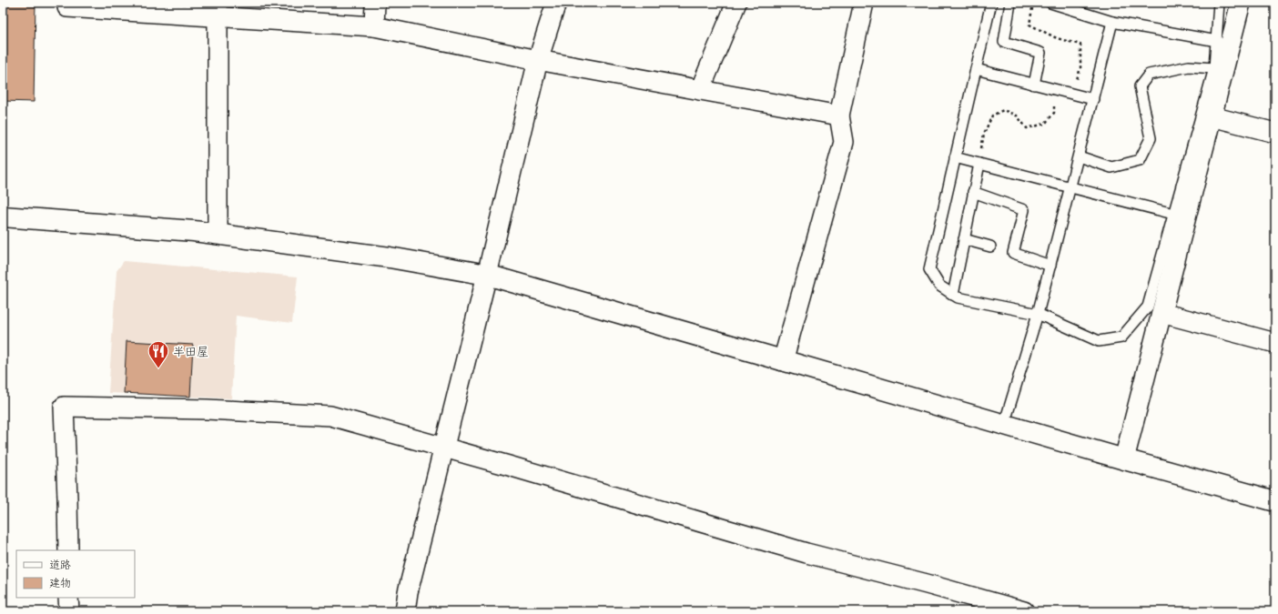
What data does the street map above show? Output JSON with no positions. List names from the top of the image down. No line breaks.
{"places":{"restaurant":["半田屋"]},"legend":["道路","建物"]}
